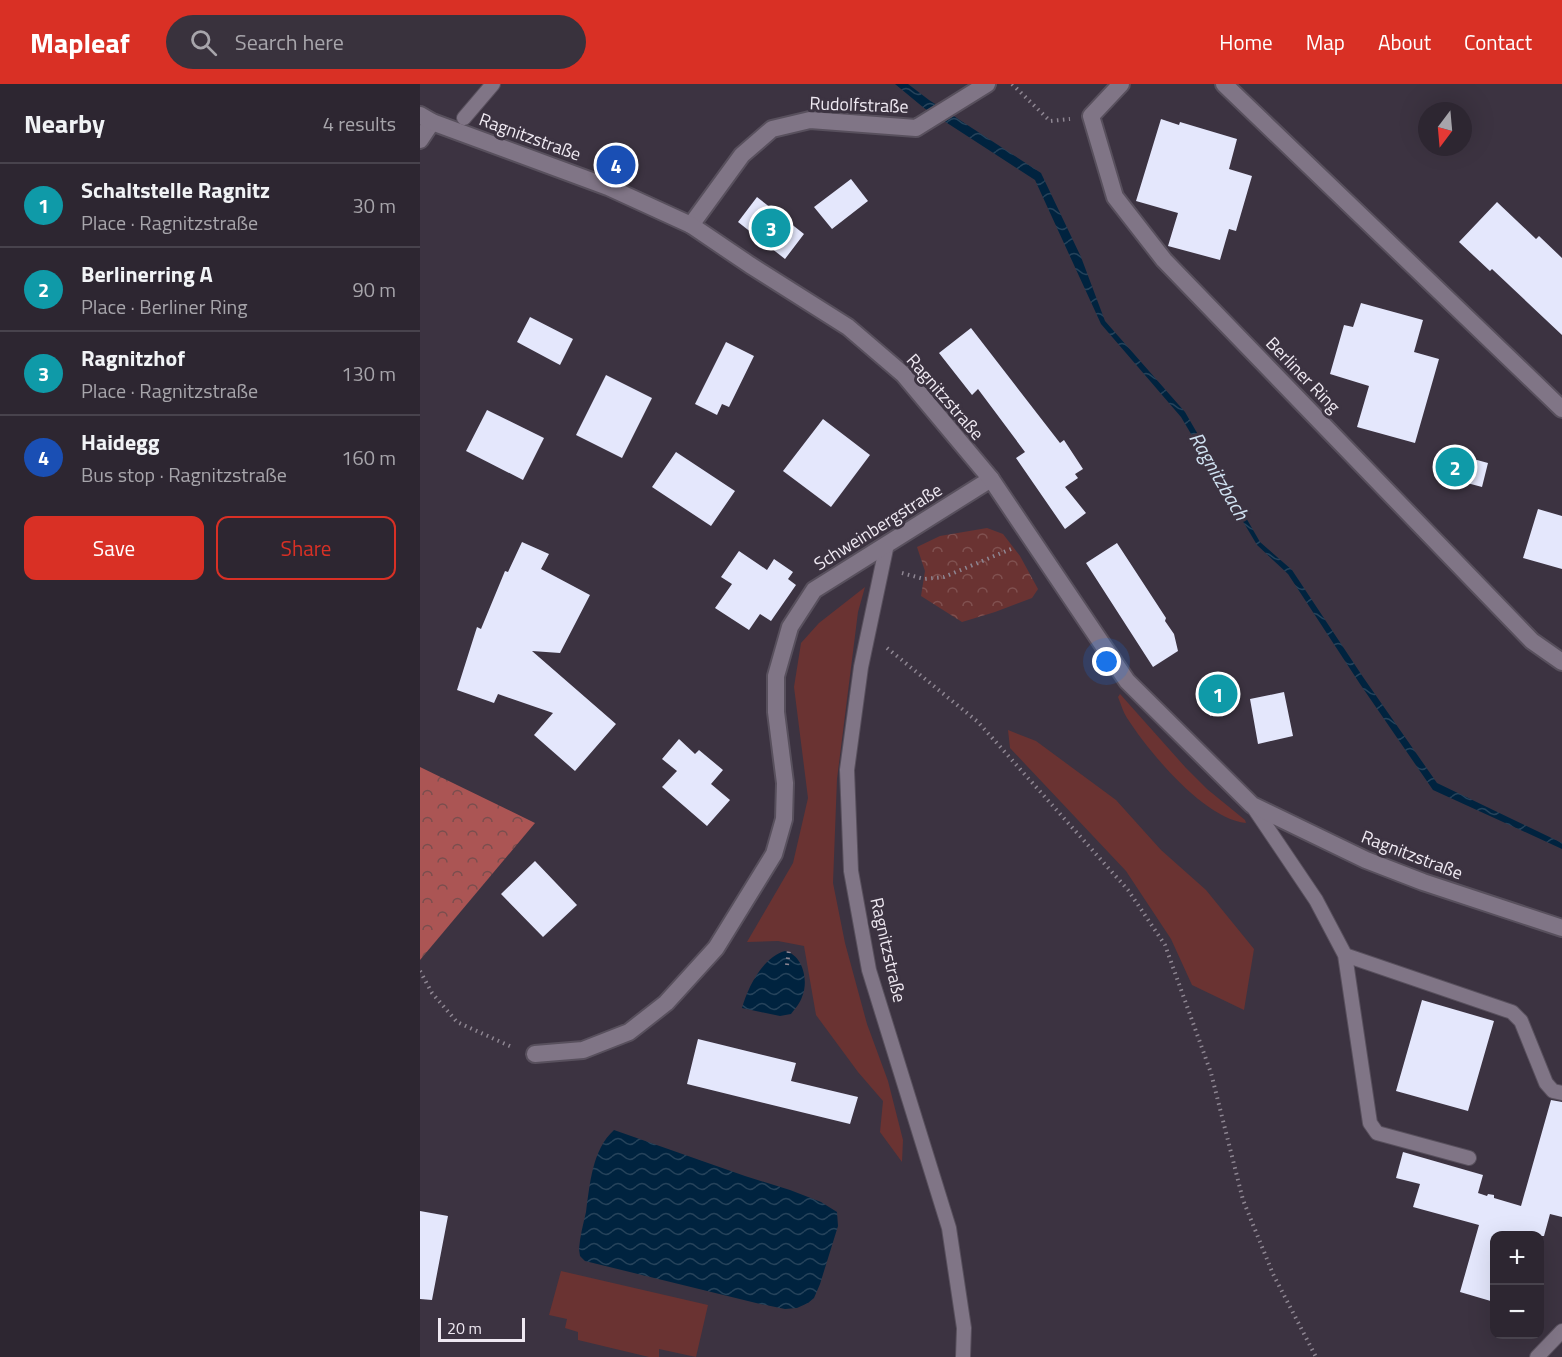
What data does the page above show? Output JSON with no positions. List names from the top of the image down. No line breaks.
{"streets":{"street":["Rudolfstraße","Ragnitzstraße","Berliner Ring","Schweinbergstraße"]},"crossings":[["Rudolfstraße","Ragnitzstraße"],["Ragnitzstraße","Schweinbergstraße"]],"water":["Ragnitzbach"],"scale_bar":"20 m","north":"bottom","page":{"header":"Mapleaf","search":"Search here","nav":["Home","Map","About","Contact"],"heading":["Nearby","4 results"],"pins":["4","3","2","1"],"list":[{"mark":"1","name":"Schaltstelle Ragnitz","note":"Place · Ragnitzstraße","value":"30 m"},{"mark":"2","name":"Berlinerring A","note":"Place · Berliner Ring","value":"90 m"},{"mark":"3","name":"Ragnitzhof","note":"Place · Ragnitzstraße","value":"130 m"},{"mark":"4","name":"Haidegg","note":"Bus stop · Ragnitzstraße","value":"160 m"}],"buttons":["Save","Share"],"map_buttons":["+","−"],"scale":"20 m"}}
